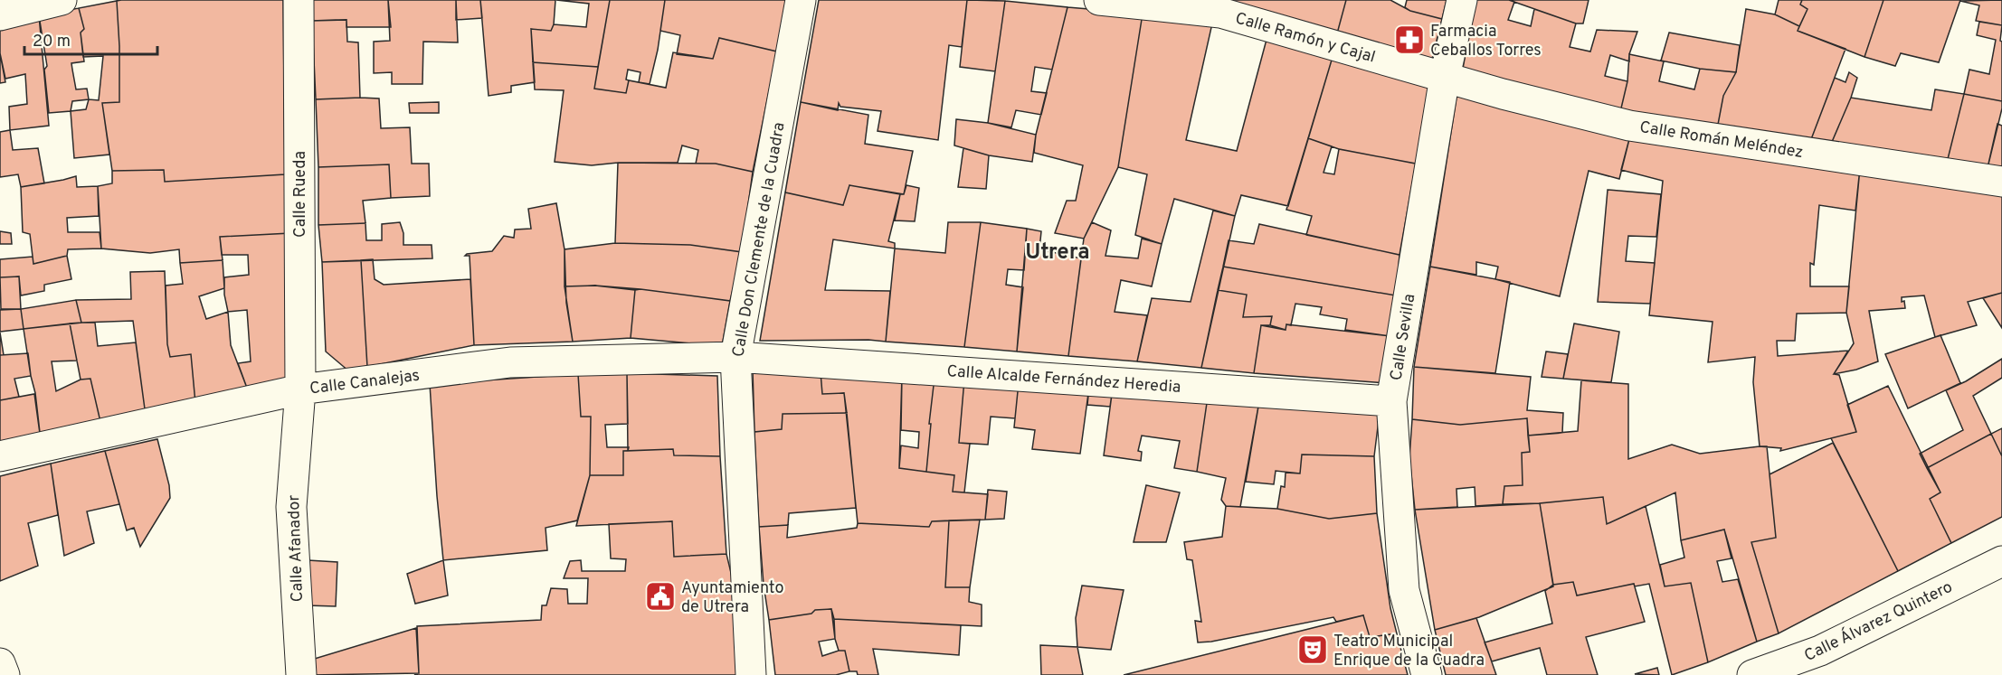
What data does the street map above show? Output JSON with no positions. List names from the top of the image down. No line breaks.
{"streets":{"street":["Calle Ramón y Cajal","Calle Román Meléndez","Calle Rueda","Calle Don Clemente de la Cuadra","Calle Sevilla","Calle Alcalde Fernández Heredia","Calle Canalejas","Calle Afanador","Calle Álvarez Quintero"]},"crossings":[["Calle Ramón y Cajal","Calle Román Meléndez"],["Calle Ramón y Cajal","Calle Sevilla"],["Calle Román Meléndez","Calle Sevilla"],["Calle Rueda","Calle Canalejas"],["Calle Rueda","Calle Afanador"],["Calle Don Clemente de la Cuadra","Calle Alcalde Fernández Heredia"],["Calle Don Clemente de la Cuadra","Calle Canalejas"],["Calle Sevilla","Calle Alcalde Fernández Heredia"],["Calle Alcalde Fernández Heredia","Calle Canalejas"],["Calle Canalejas","Calle Afanador"]],"districts":["Utrera"],"places":{"pharmacy":["Farmacia Ceballos Torres"],"public building":["Ayuntamiento de Utrera"],"theatre":["Teatro Municipal Enrique de la Cuadra"]},"scale_bar":"20 m"}
